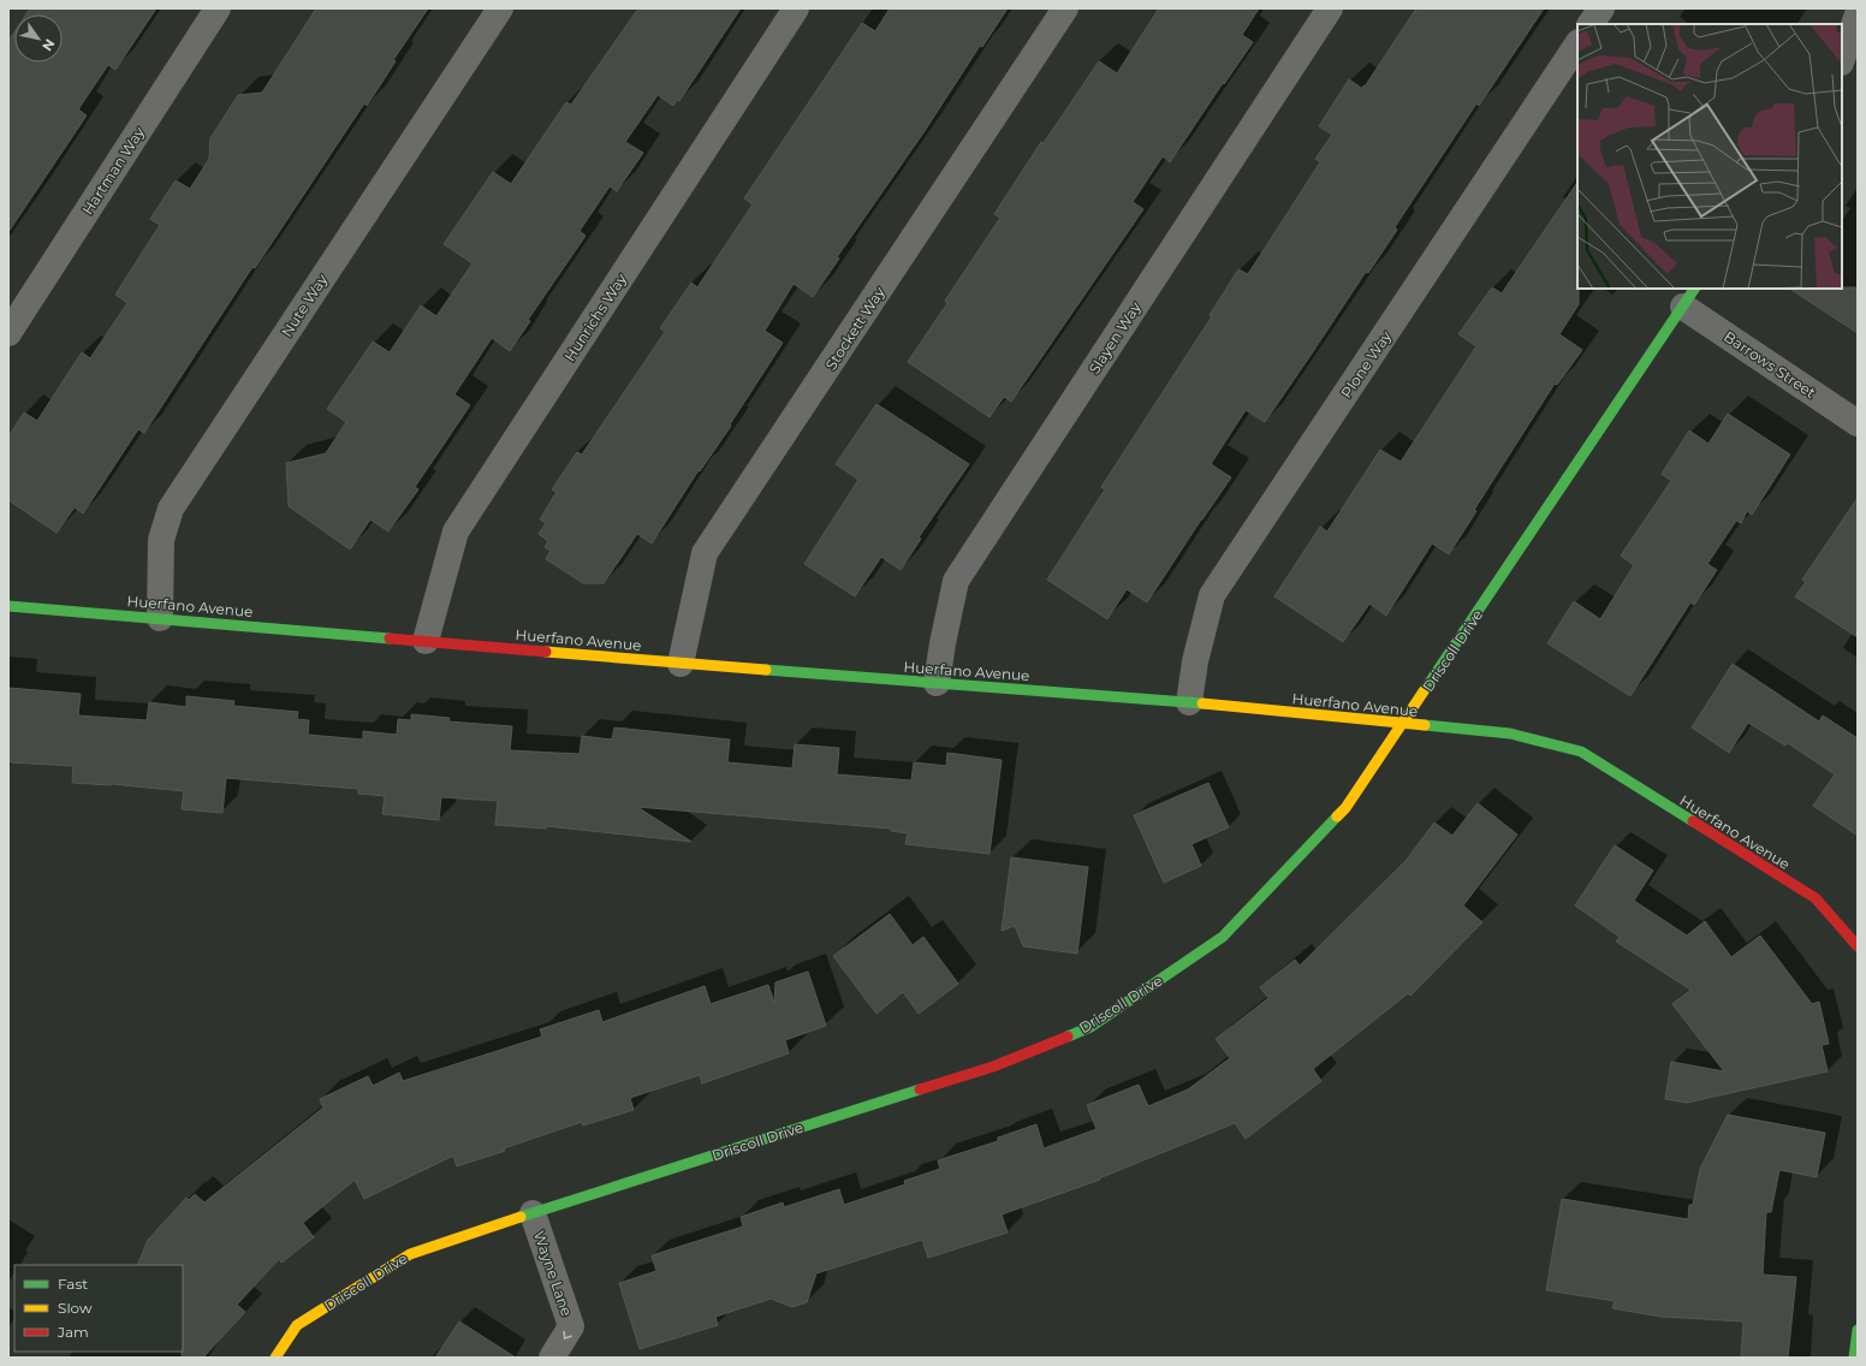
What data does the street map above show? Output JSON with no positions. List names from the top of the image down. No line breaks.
{"streets":{"street":["Hartman Way","Nute Way","Hunrichs Way","Stockett Way","Slayen Way","Plone Way","Barrows Street","Huerfano Avenue","Driscoll Drive","Wayne Lane"]},"crossings":[["Nute Way","Huerfano Avenue"],["Hunrichs Way","Huerfano Avenue"],["Stockett Way","Huerfano Avenue"],["Slayen Way","Huerfano Avenue"],["Plone Way","Huerfano Avenue"],["Barrows Street","Driscoll Drive"],["Huerfano Avenue","Driscoll Drive"],["Driscoll Drive","Wayne Lane"]],"one_way":["Wayne Lane"],"legend":["Fast","Slow","Jam"],"north":"bottom right"}
